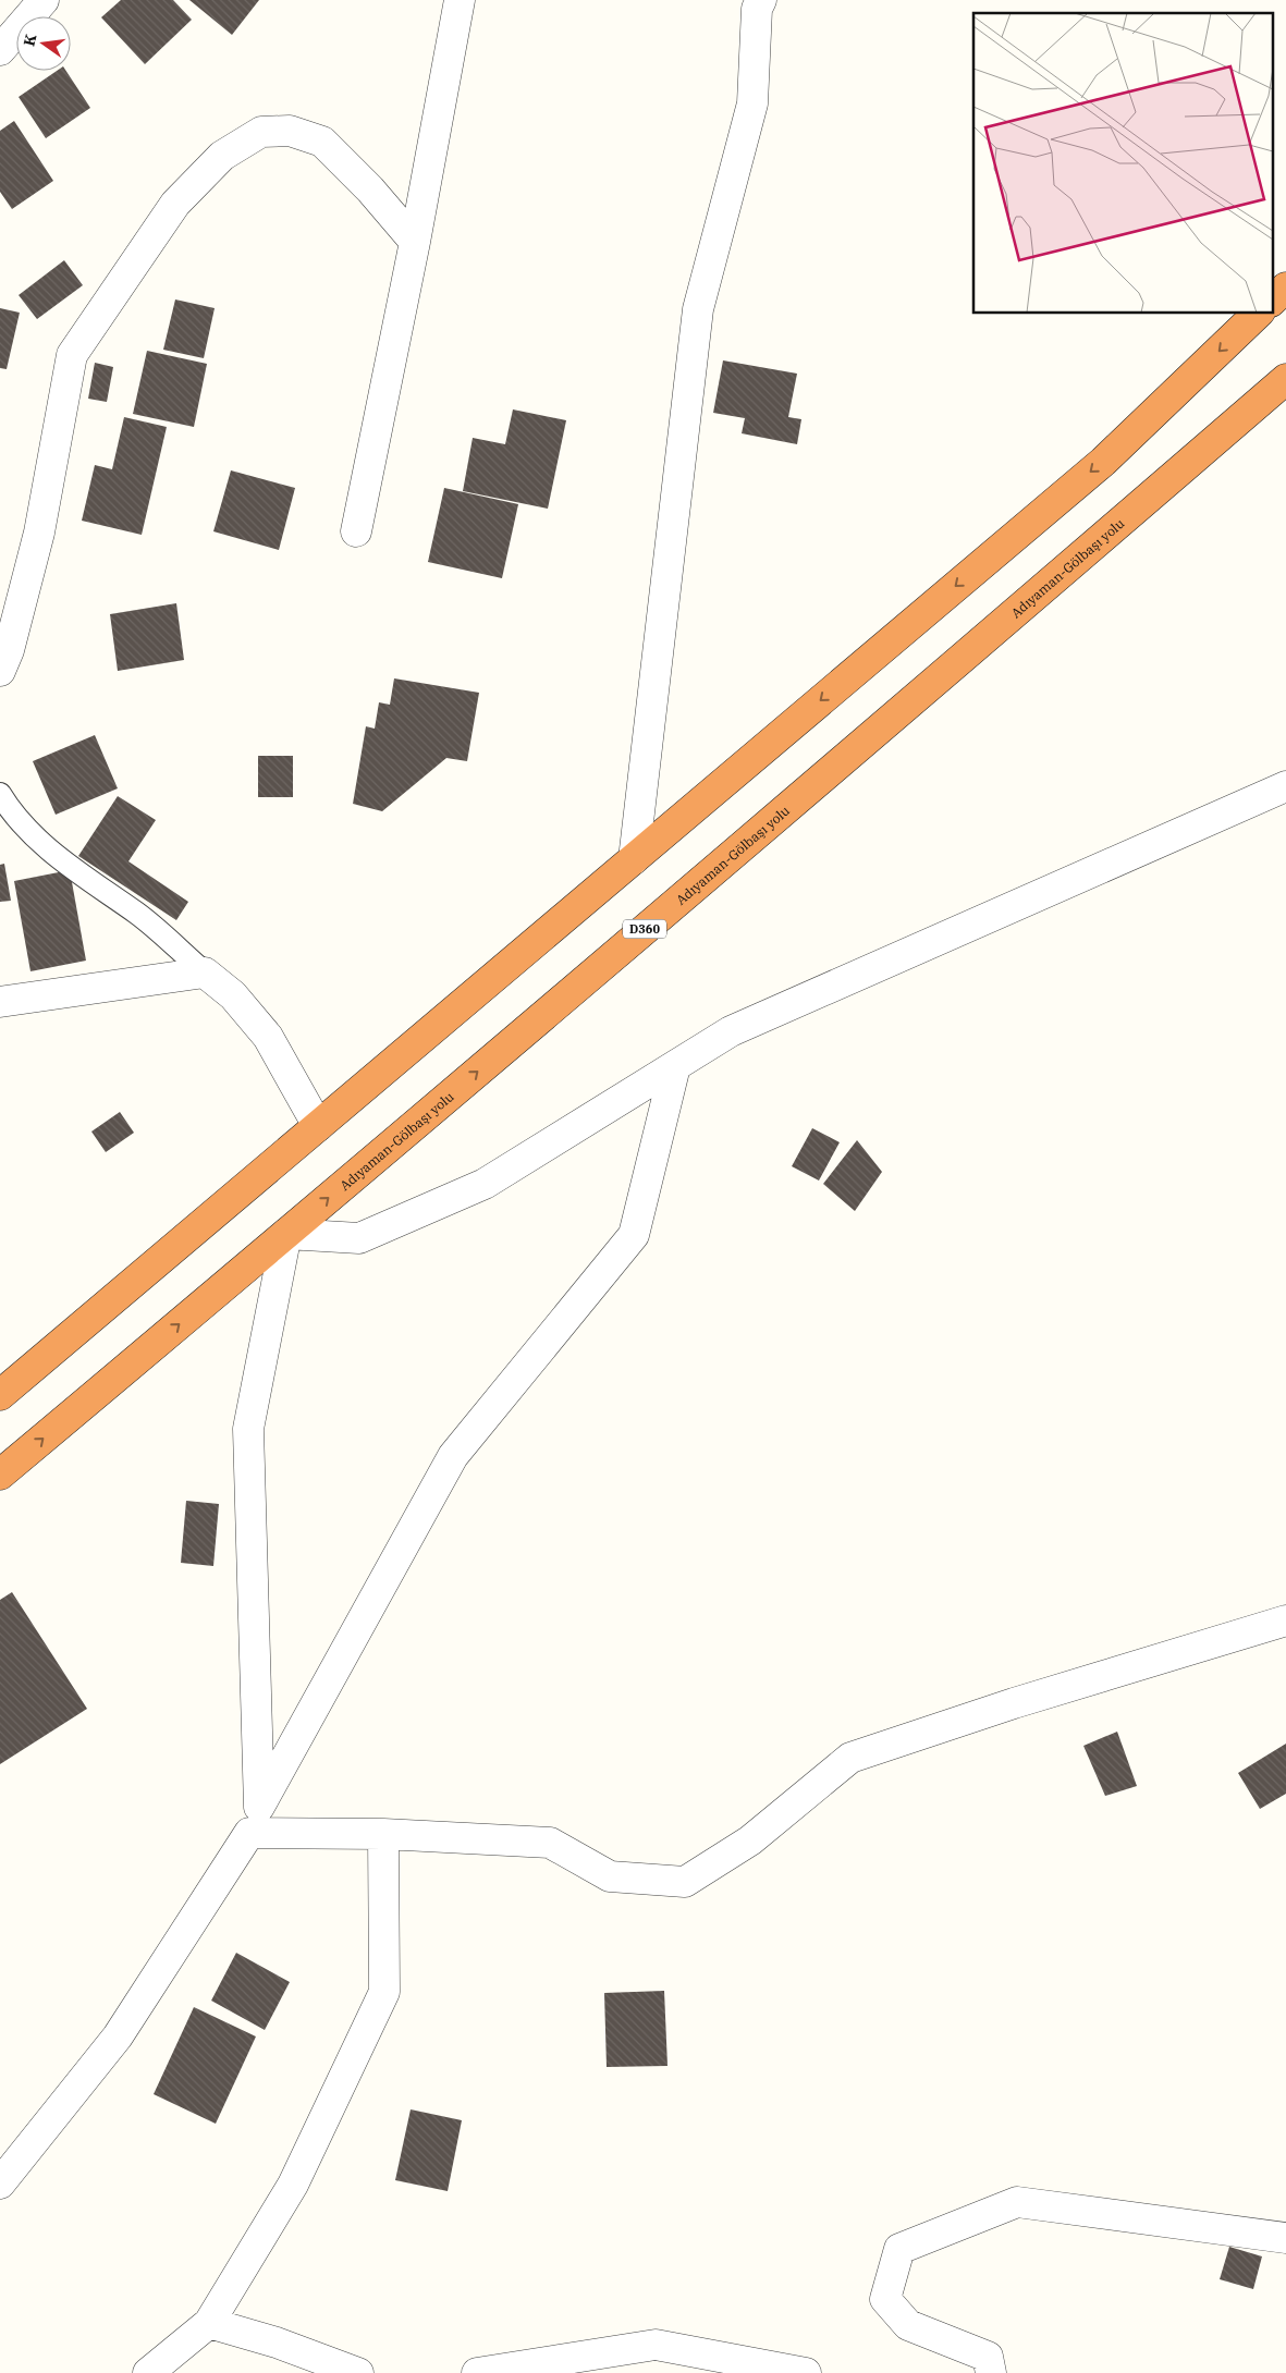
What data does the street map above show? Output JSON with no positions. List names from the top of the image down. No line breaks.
{"streets":{"highway":["Adıyaman-Gölbaşı yolu","D360"]},"north":"left"}
